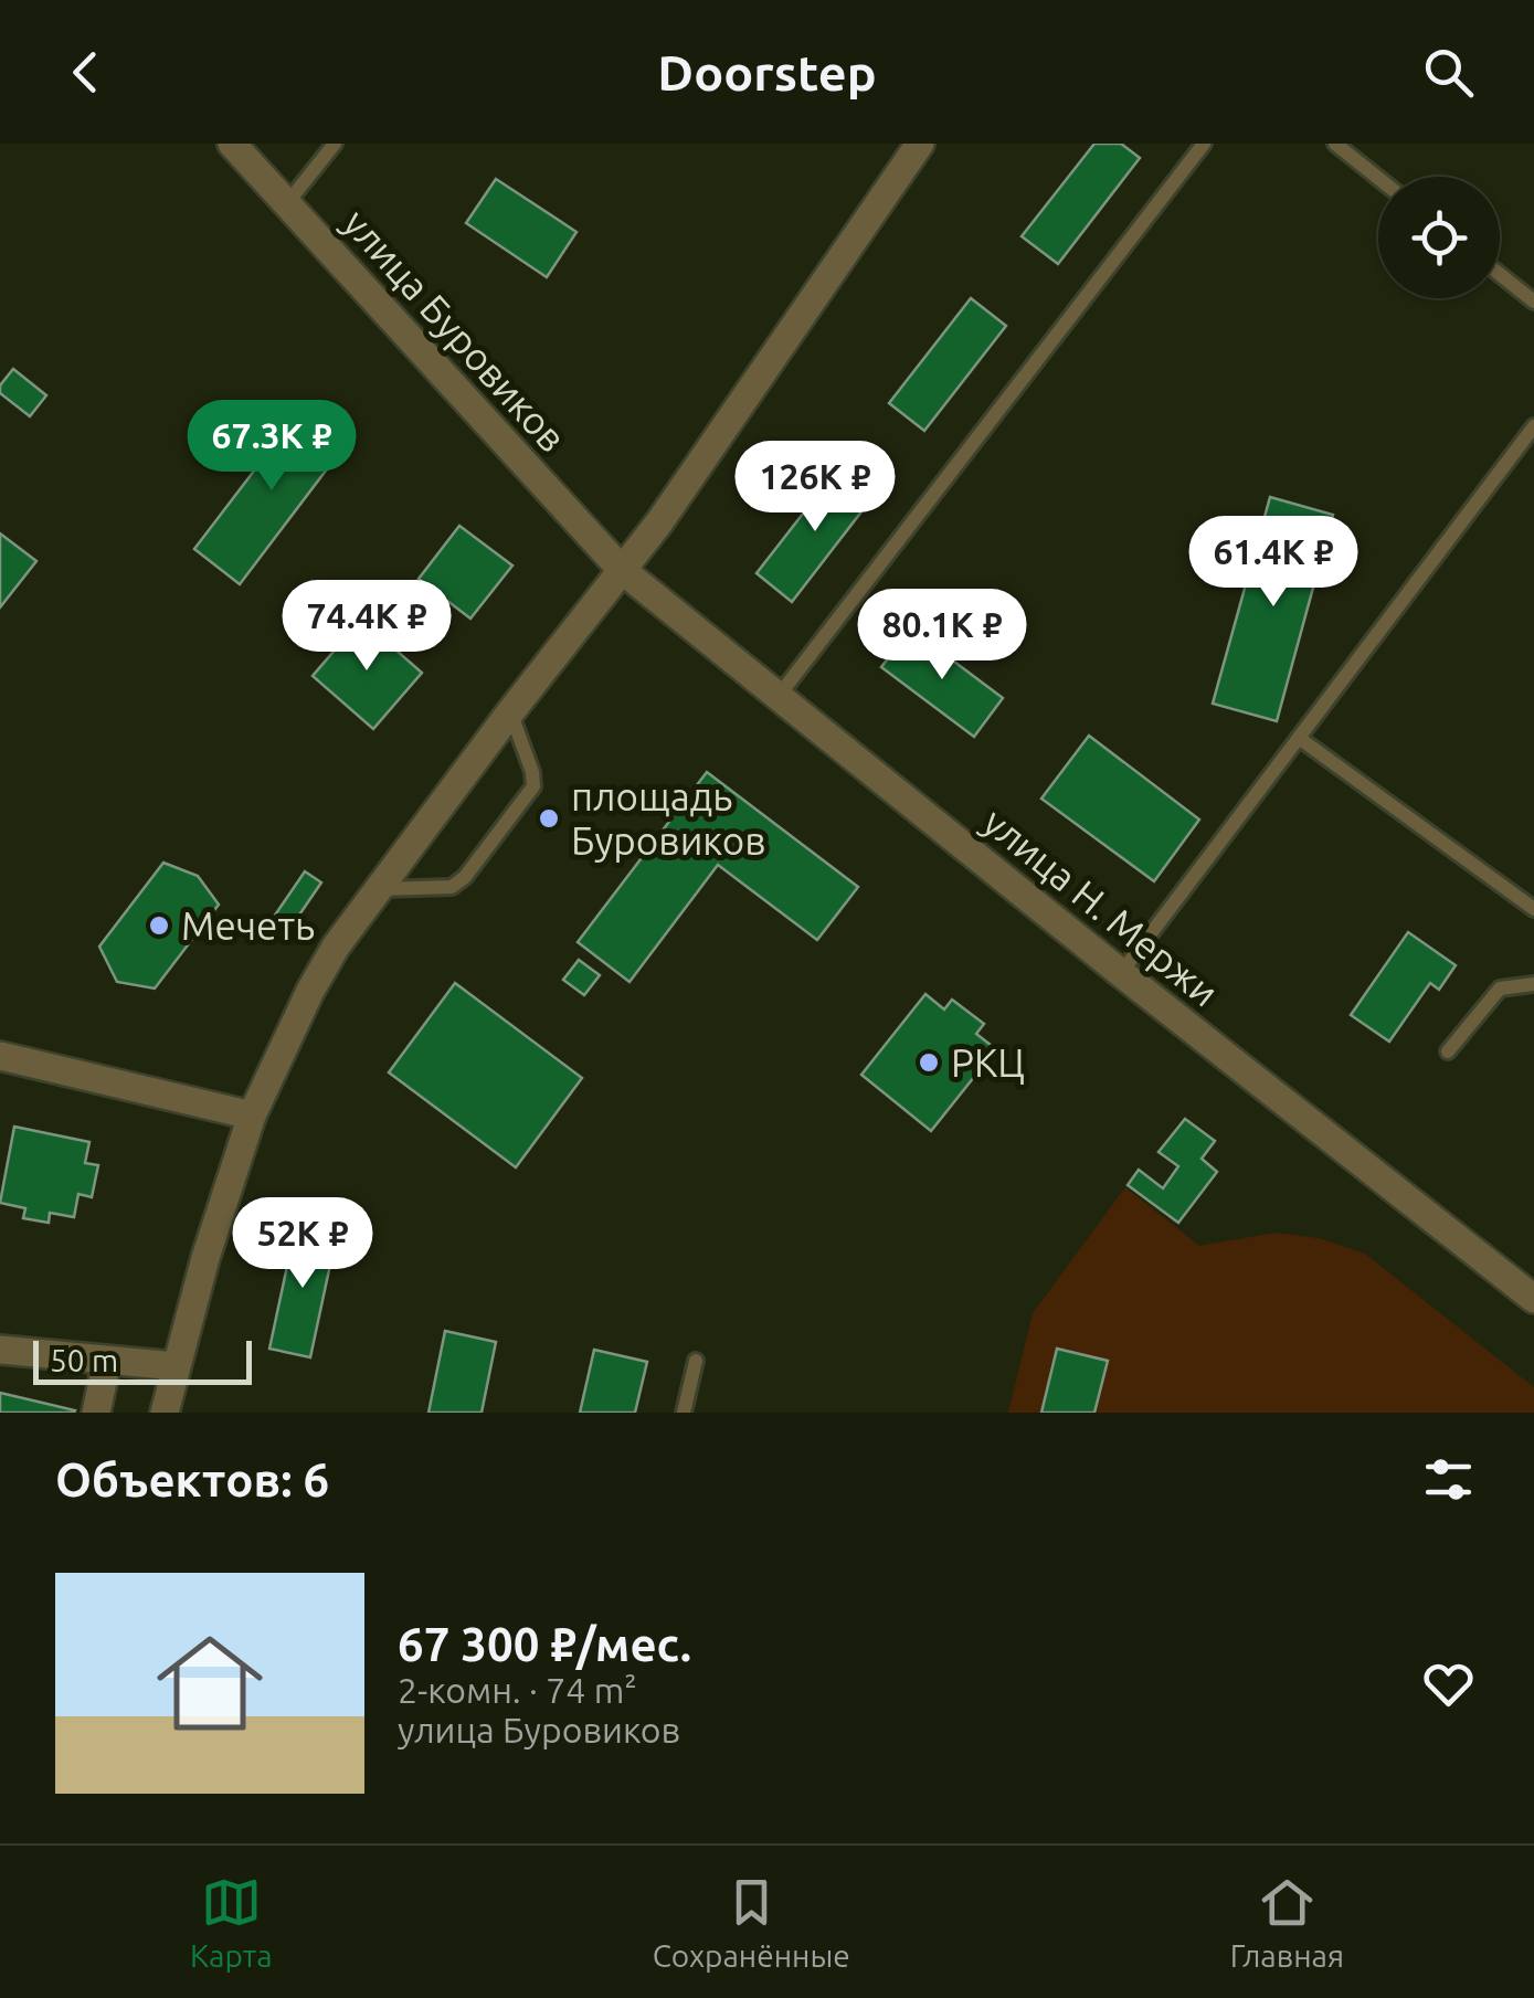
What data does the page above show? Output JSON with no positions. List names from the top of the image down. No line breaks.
{"streets":{"street":["улица Буровиков","улица Н. Мержи"]},"crossings":[["улица Буровиков","улица Н. Мержи"]],"places":["площадь Буровиков","Мечеть","РКЦ"],"scale_bar":"50 m","page":{"header":"Doorstep","price":["67.3K ₽","126K ₽","61.4K ₽","74.4K ₽","80.1K ₽","52K ₽"],"scale":"50 m","heading":"Объектов: 6","list":[{"name":"67 300 ₽/мес.","note":"2-комн. · 74 m² · улица Буровиков"}],"tabs":["Карта","Сохранённые","Главная"]}}
